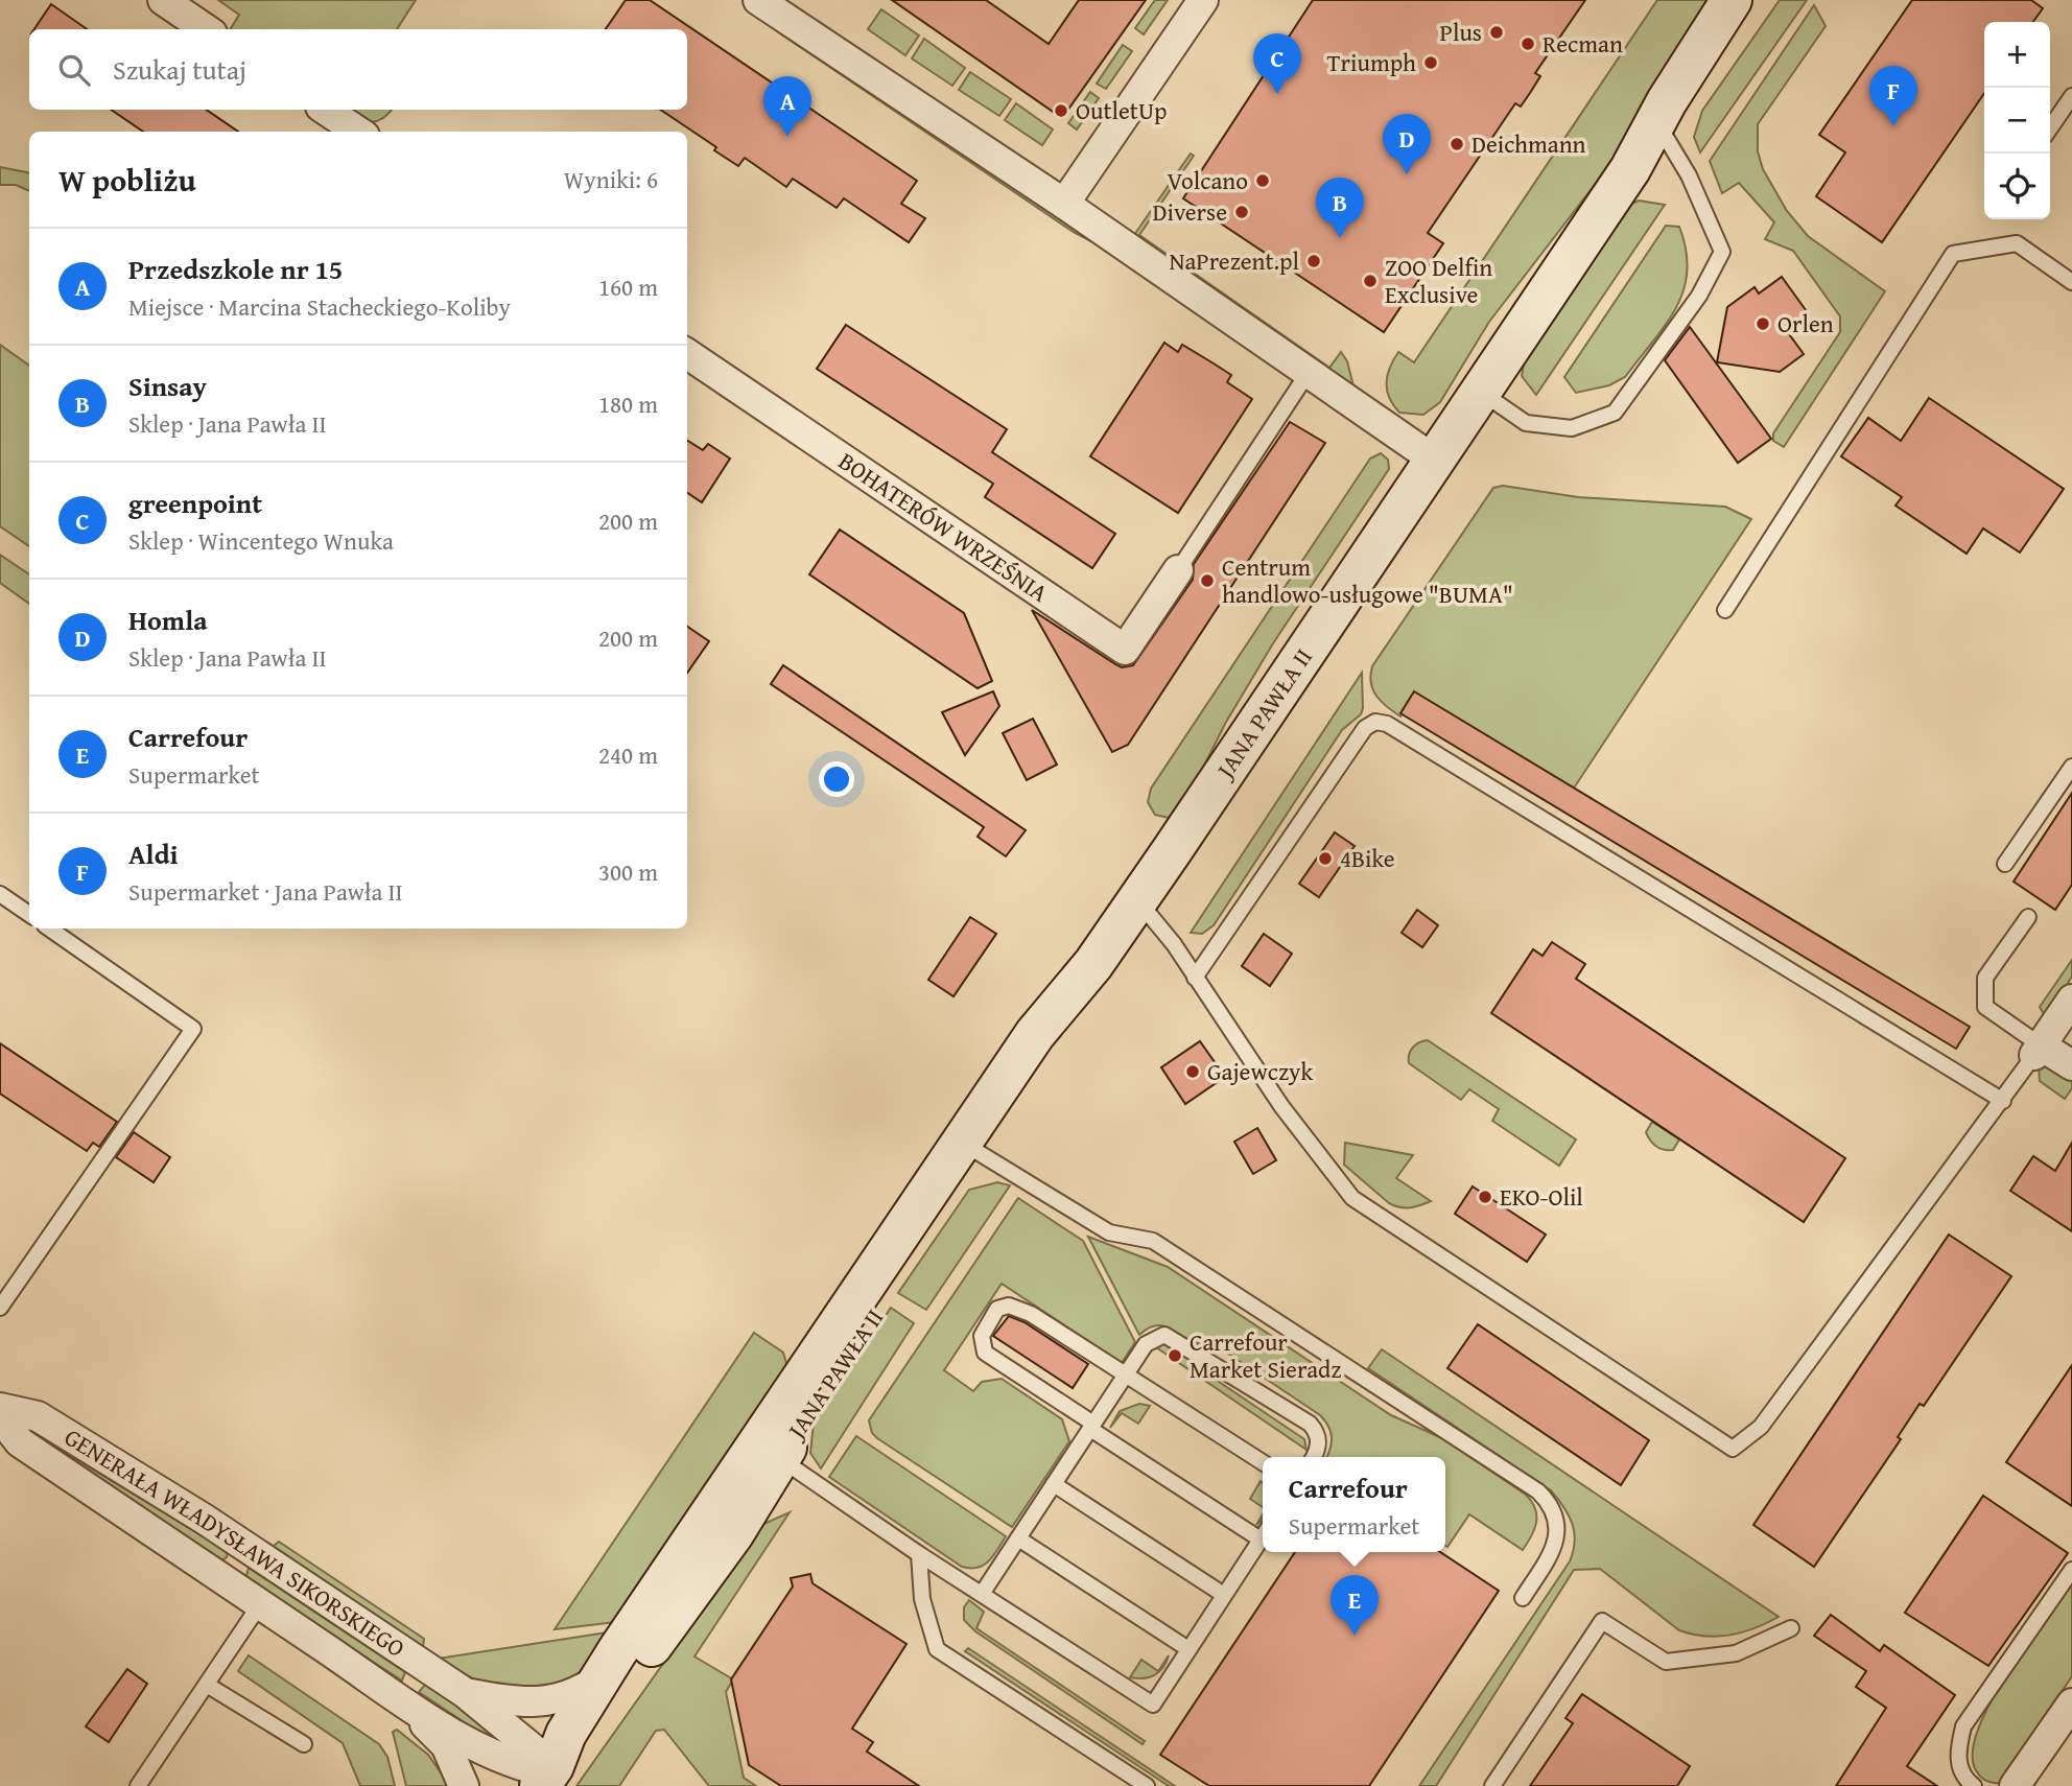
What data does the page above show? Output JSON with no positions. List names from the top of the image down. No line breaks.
{"streets":{"main road":["JANA PAWŁA II"],"street":["BOHATERÓW WRZEŚNIA","GENERAŁA WŁADYSŁAWA SIKORSKIEGO"]},"crossings":[["JANA PAWŁA II","GENERAŁA WŁADYSŁAWA SIKORSKIEGO"]],"places":["Plus","Recman","Triumph","OutletUp","Deichmann","Volcano","Diverse","NaPrezent.pl","ZOO Delfin Exclusive","Orlen","Centrum handlowo-usługowe \"BUMA\"","4Bike","Gajewczyk","EKO-Olil","Carrefour Market Sieradz"],"page":{"map_buttons":["+","−"],"search":"Szukaj tutaj","pins":["C","F","A","D","B","E"],"heading":["W pobliżu","Wyniki: 6"],"list":[{"mark":"A","name":"Przedszkole nr 15","note":"Miejsce · Marcina Stacheckiego-Koliby","value":"160 m"},{"mark":"B","name":"Sinsay","note":"Sklep · Jana Pawła II","value":"180 m"},{"mark":"C","name":"greenpoint","note":"Sklep · Wincentego Wnuka","value":"200 m"},{"mark":"D","name":"Homla","note":"Sklep · Jana Pawła II","value":"200 m"},{"mark":"E","name":"Carrefour","note":"Supermarket","value":"240 m"},{"mark":"F","name":"Aldi","note":"Supermarket · Jana Pawła II","value":"300 m"}],"popup":["Carrefour","Supermarket"]}}
